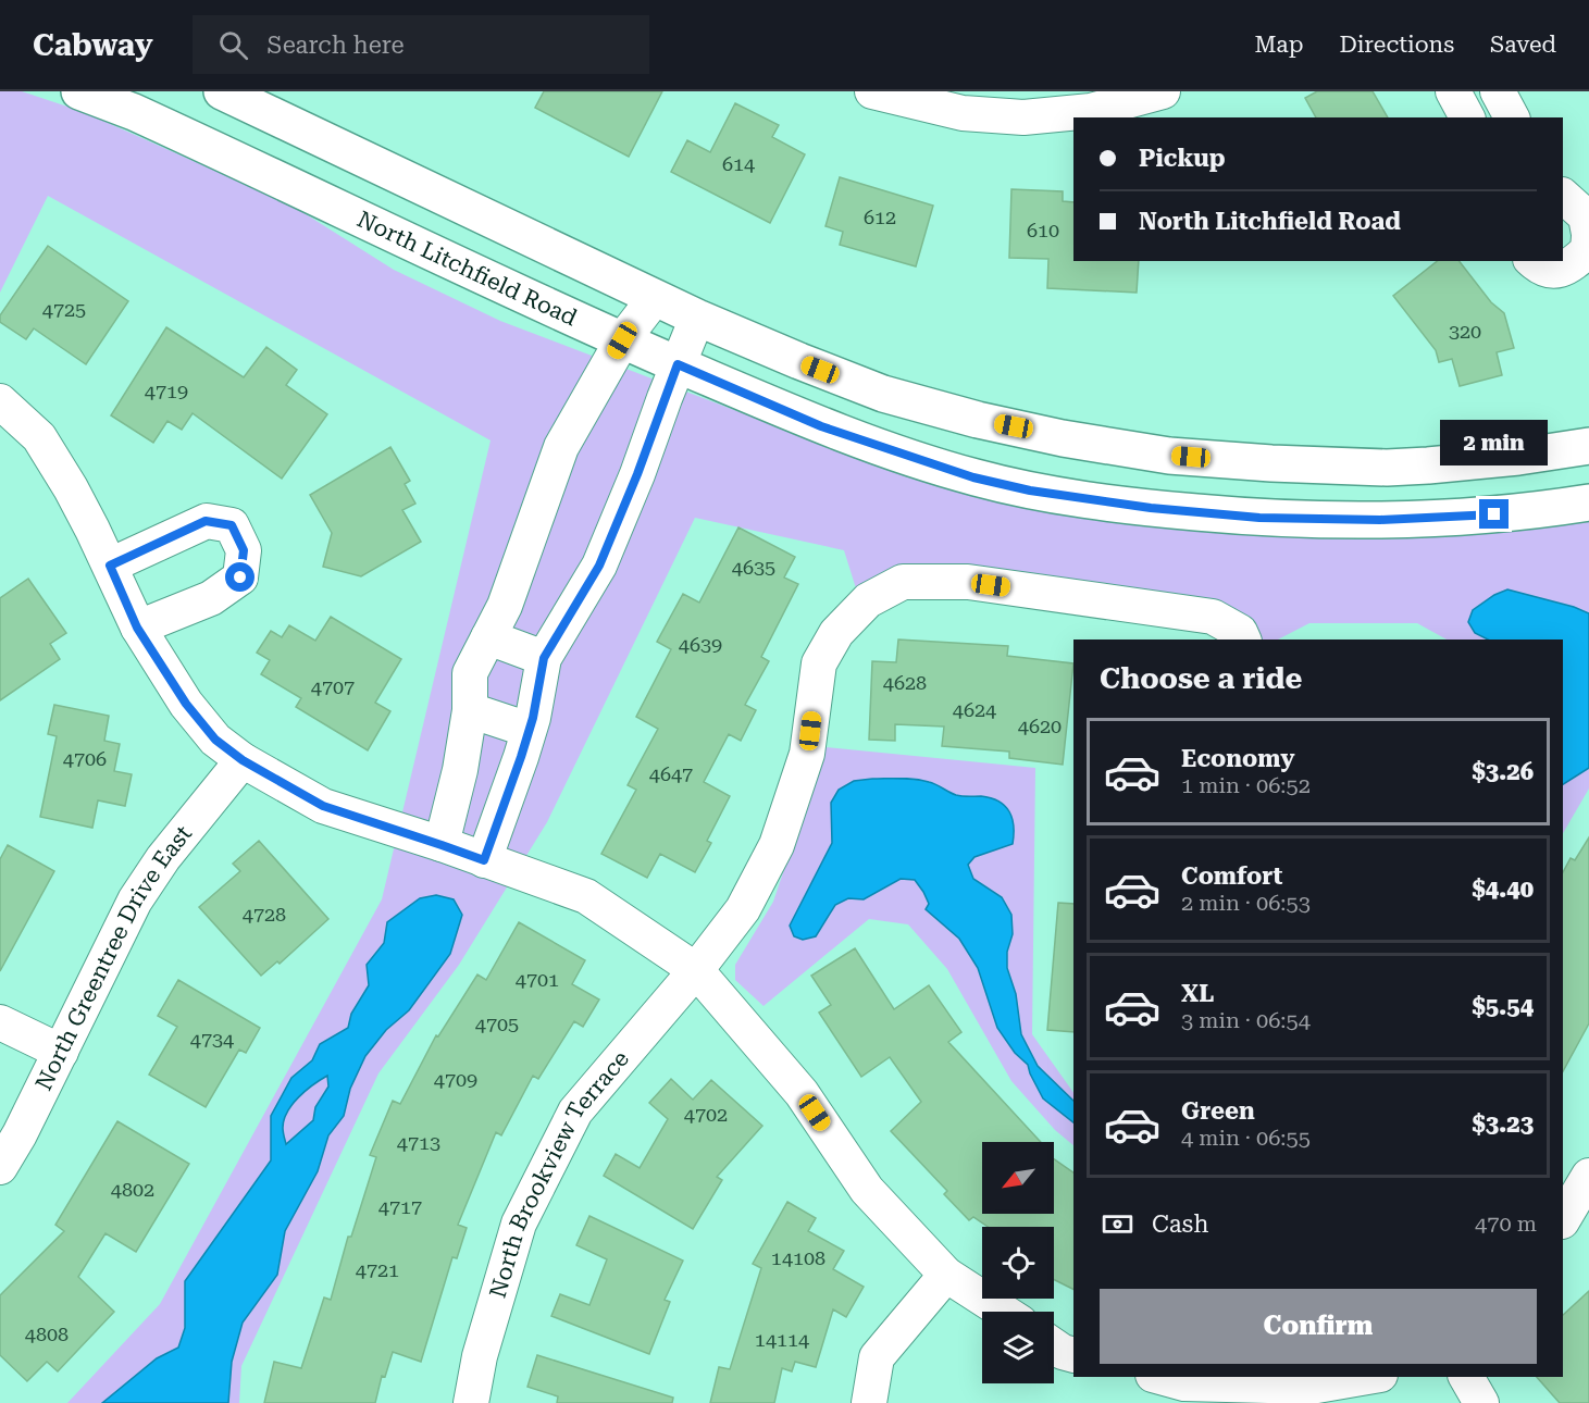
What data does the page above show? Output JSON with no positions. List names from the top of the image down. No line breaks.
{"streets":{"main road":["North Litchfield Road"],"street":["North Greentree Drive East","North Brookview Terrace"]},"house_numbers":["614","612","610","4725","320","4719","4635","4639","4628","4707","4624","4620","4706","4647","4728","4701","4705","4734","4709","4702","4713","4802","4717","14108","4721","4808","14114"],"north":"bottom left","page":{"header":"Cabway","search":"Search here","nav":["Map","Directions","Saved"],"banner":["Pickup","North Litchfield Road"],"bubble":"2 min","heading":"Choose a ride","list":[{"name":"Economy","note":"1 min · 06:52","value":"$3.26"},{"name":"Comfort","note":"2 min · 06:53","value":"$4.40"},{"name":"XL","note":"3 min · 06:54","value":"$5.54"},{"name":"Green","note":"4 min · 06:55","value":"$3.23"}],"pay":["Cash","470 m"],"buttons":"Confirm"}}
